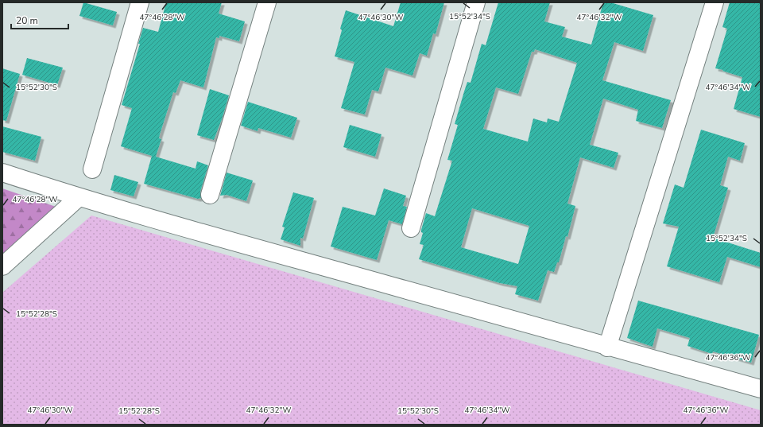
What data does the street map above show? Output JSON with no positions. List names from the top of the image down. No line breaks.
{"scale_bar":"20 m","coordinates":["15°52'34\"S","47°46'28\"W","47°46'30\"W","47°46'32\"W","47°46'34\"W","15°52'30\"S","15°52'28\"S","47°46'36\"W"]}
